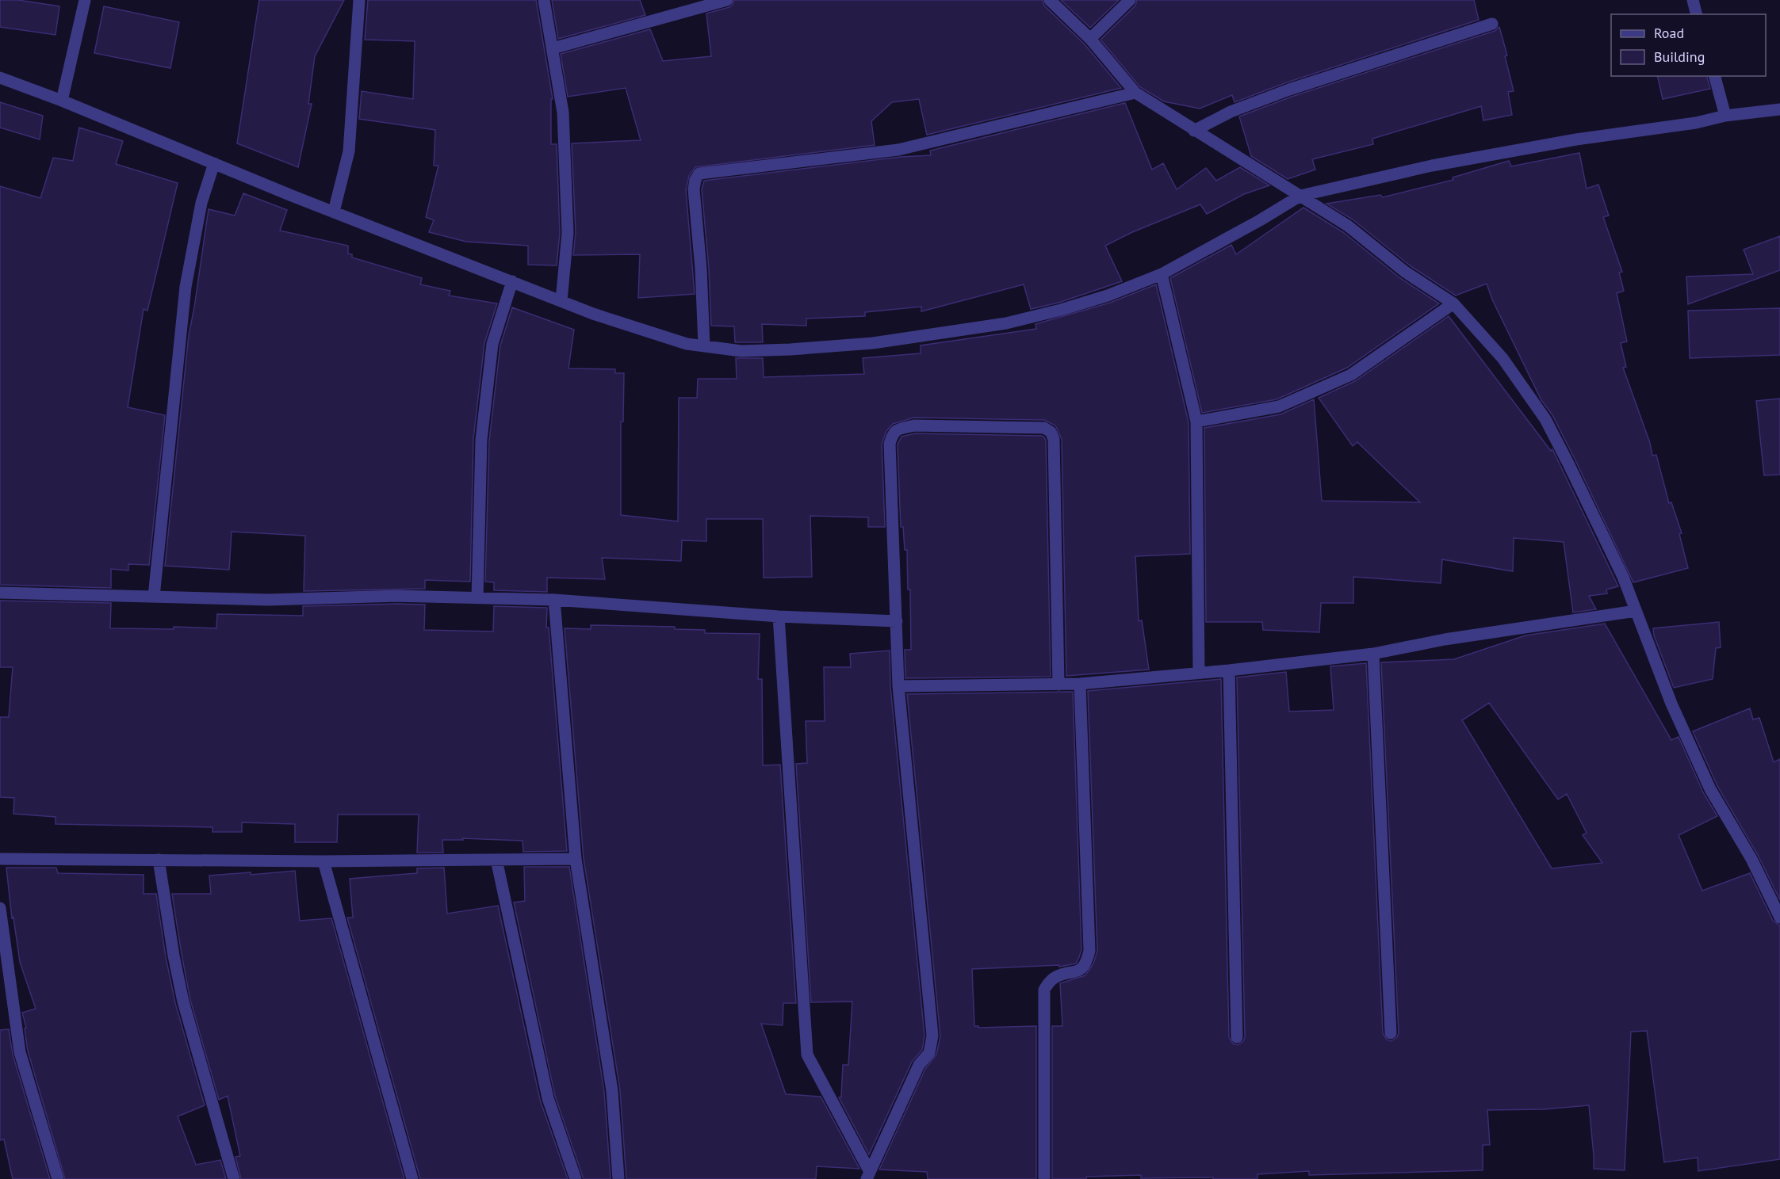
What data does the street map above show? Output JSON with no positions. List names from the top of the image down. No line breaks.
{"legend":["Road","Building"]}
